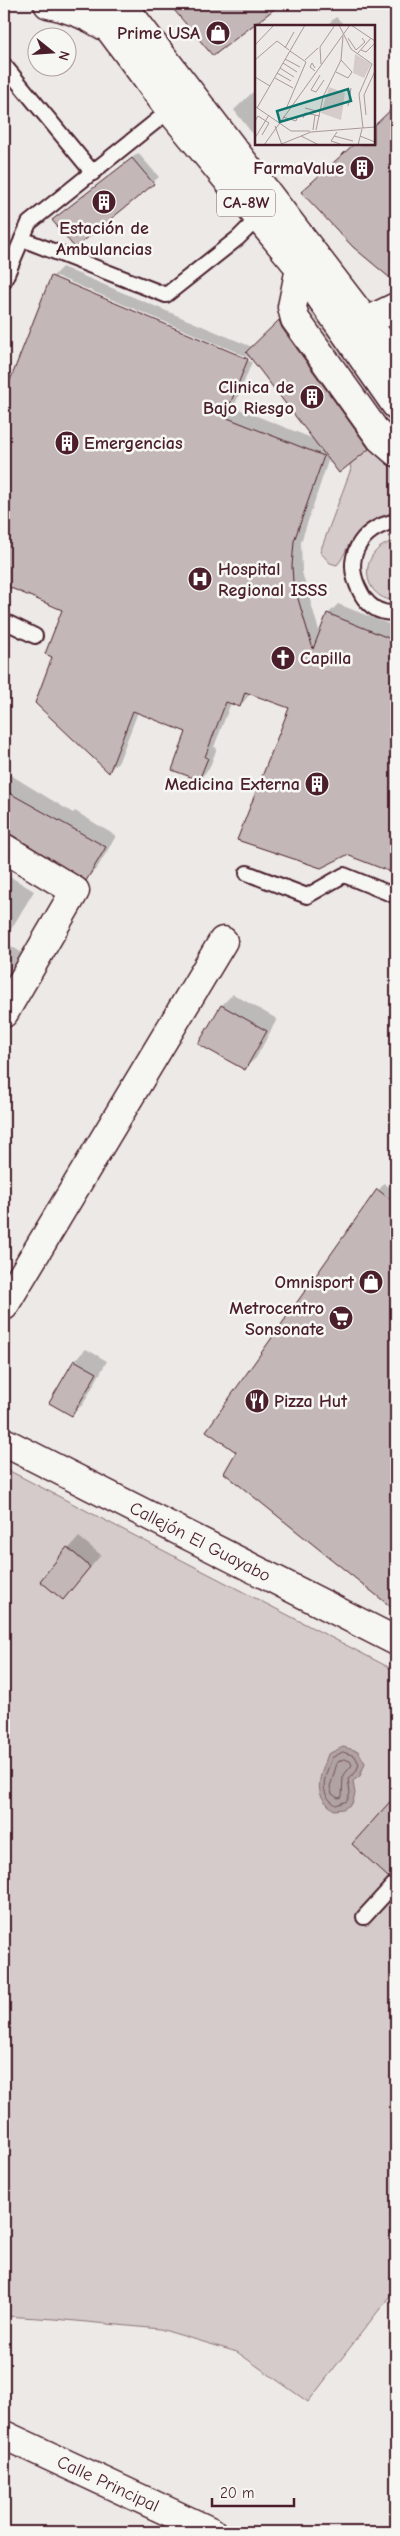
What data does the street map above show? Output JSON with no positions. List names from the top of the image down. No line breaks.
{"streets":{"street":["CA-8W","Callejón El Guayabo","Calle Principal"]},"places":{"shop":["Prime USA","Omnisport"],"building":["FarmaValue","Estación de Ambulancias","Clinica de Bajo Riesgo","Emergencias","Medicina Externa"],"hospital":["Hospital Regional ISSS"],"church":["Capilla"],"supermarket":["Metrocentro Sonsonate"],"restaurant":["Pizza Hut"]},"scale_bar":"20 m","north":"right"}
